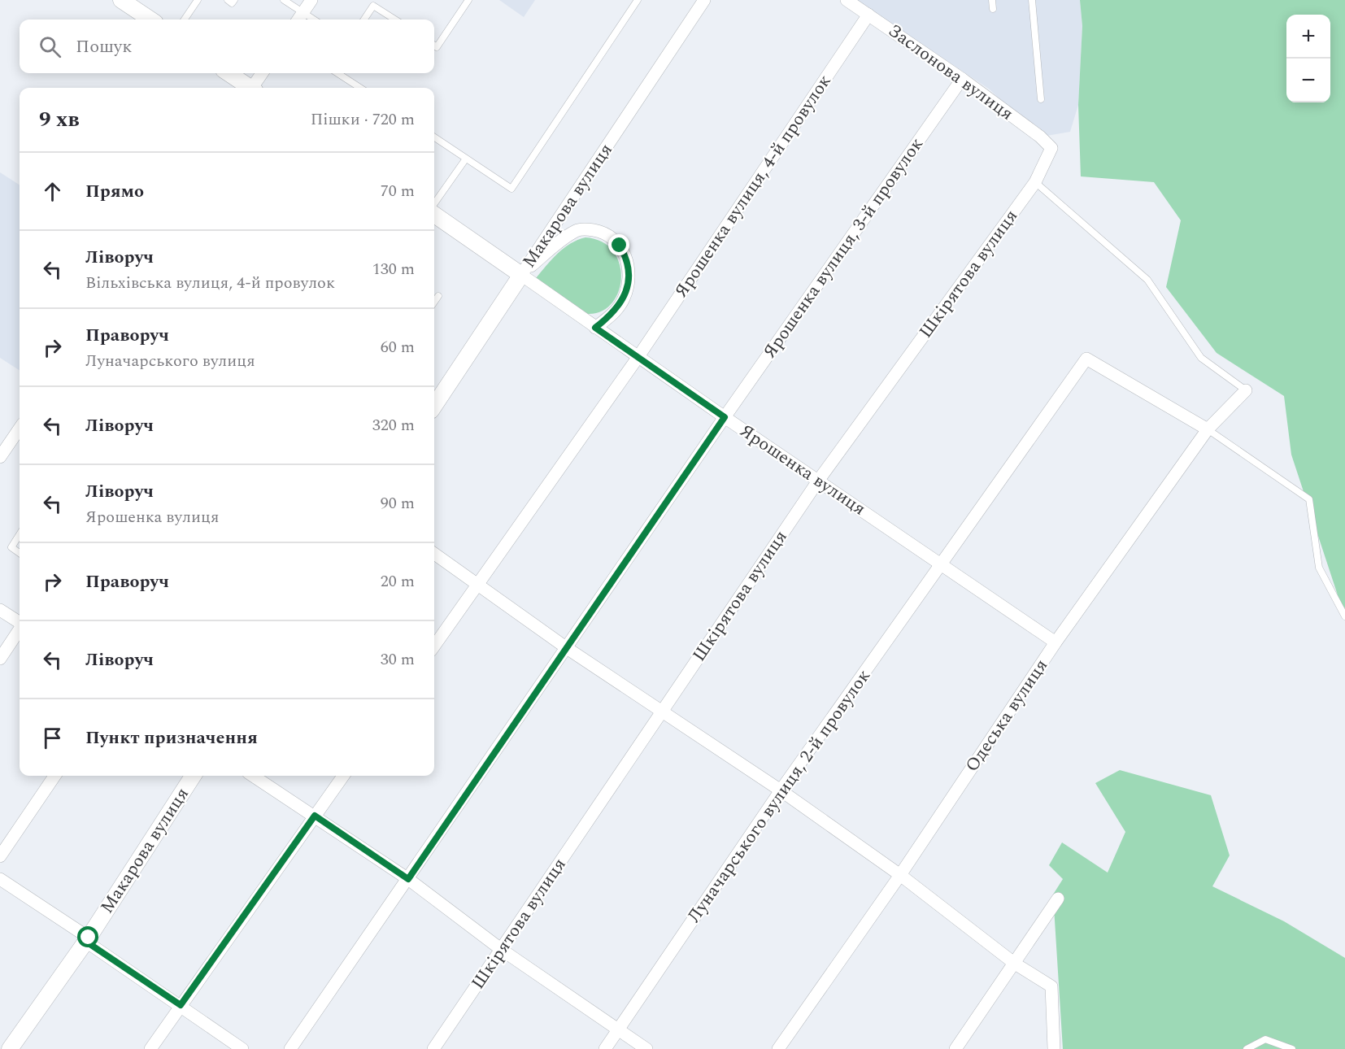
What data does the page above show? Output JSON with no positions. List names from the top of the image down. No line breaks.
{"streets":{"street":["Заслонова вулиця","Ярошенка вулиця, 4-й провулок","Макарова вулиця","Ярошенка вулиця, 3-й провулок","Шкірятова вулиця","Ярошенка вулиця","Одеська вулиця","Луначарського вулиця, 2-й провулок"]},"crossings":[["Заслонова вулиця","Ярошенка вулиця, 4-й провулок"],["Заслонова вулиця","Ярошенка вулиця, 3-й провулок"],["Заслонова вулиця","Шкірятова вулиця"],["Ярошенка вулиця, 4-й провулок","Ярошенка вулиця"],["Макарова вулиця","Ярошенка вулиця"],["Ярошенка вулиця, 3-й провулок","Ярошенка вулиця"],["Шкірятова вулиця","Ярошенка вулиця"],["Ярошенка вулиця","Одеська вулиця"],["Ярошенка вулиця","Луначарського вулиця, 2-й провулок"],["Одеська вулиця","Луначарського вулиця, 2-й провулок"]],"page":{"map_buttons":["+","−"],"search":"Пошук","heading":["9 хв","Пішки · 720 m"],"list":[["Прямо","70 m"],["Ліворуч","Вільхівська вулиця, 4-й провулок","130 m"],["Праворуч","Луначарського вулиця","60 m"],["Ліворуч","320 m"],["Ліворуч","Ярошенка вулиця","90 m"],["Праворуч","20 m"],["Ліворуч","30 m"],"Пункт призначення"]}}
